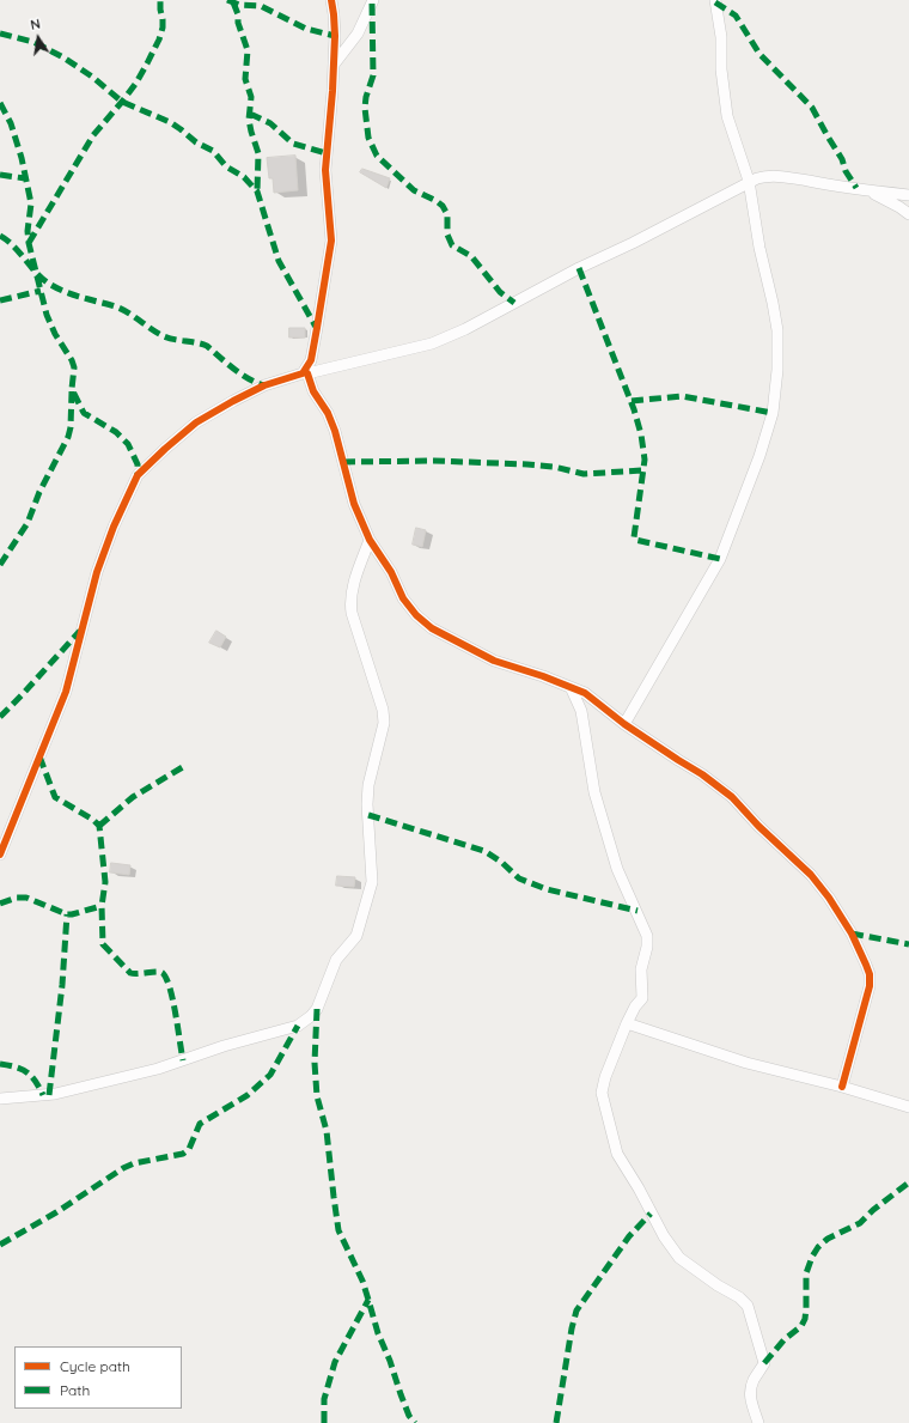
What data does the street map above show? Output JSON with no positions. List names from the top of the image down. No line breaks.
{"legend":["Cycle path","Path"],"north":"top"}
